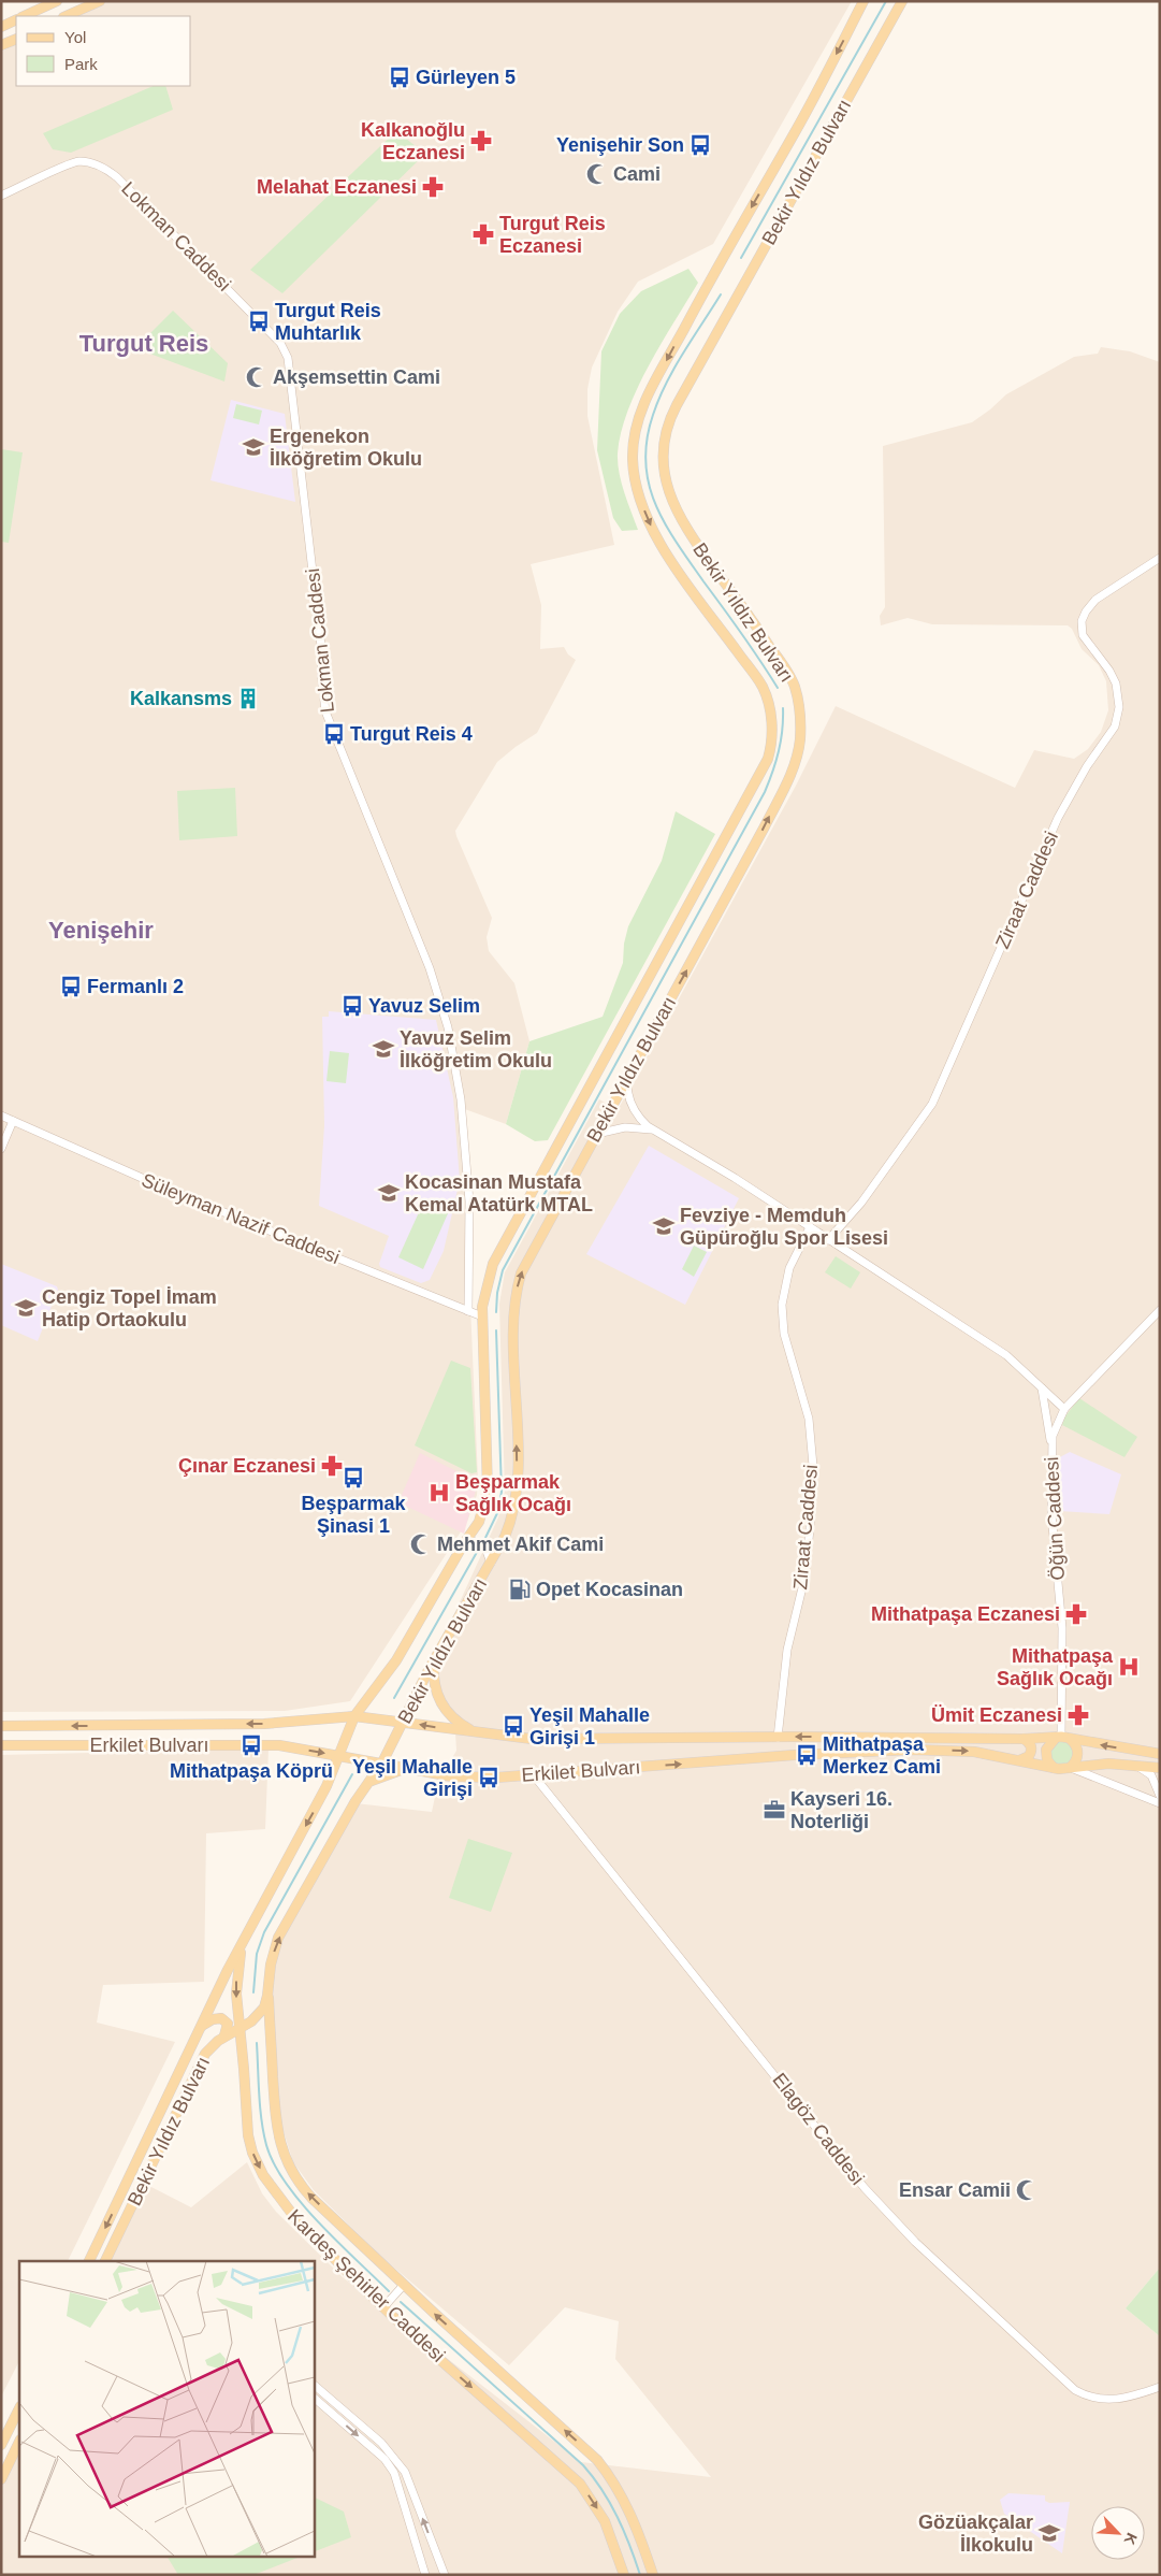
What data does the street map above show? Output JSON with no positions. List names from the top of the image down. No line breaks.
{"streets":{"main road":["Bekir Yıldız Bulvarı","Erkilet Bulvarı","Kardeş Şehirler Caddesi"],"street":["Lokman Caddesi","Ziraat Caddesi","Süleyman Nazif Caddesi","Öğün Caddesi","Elagöz Caddesi"]},"crossings":[["Bekir Yıldız Bulvarı","Süleyman Nazif Caddesi"],["Bekir Yıldız Bulvarı","Erkilet Bulvarı"],["Bekir Yıldız Bulvarı","Kardeş Şehirler Caddesi"],["Lokman Caddesi","Süleyman Nazif Caddesi"],["Ziraat Caddesi","Erkilet Bulvarı"],["Öğün Caddesi","Erkilet Bulvarı"],["Erkilet Bulvarı","Elagöz Caddesi"]],"districts":["Turgut Reis","Yenişehir"],"places":{"bus stop":["Gürleyen 5","Yenişehir Son","Turgut Reis Muhtarlık","Turgut Reis 4","Fermanlı 2","Yavuz Selim","Beşparmak Şinasi 1","Yeşil Mahalle Girişi 1","Mithatpaşa Köprü","Mithatpaşa Merkez Cami","Yeşil Mahalle Girişi"],"pharmacy":["Kalkanoğlu Eczanesi","Melahat Eczanesi","Turgut Reis Eczanesi","Çınar Eczanesi","Mithatpaşa Eczanesi","Ümit Eczanesi"],"mosque":["Cami","Akşemsettin Cami","Mehmet Akif Cami","Ensar Camii"],"school or university":["Ergenekon İlköğretim Okulu","Yavuz Selim İlköğretim Okulu","Kocasinan Mustafa Kemal Atatürk MTAL","Fevziye - Memduh Güpüroğlu Spor Lisesi","Cengiz Topel İmam Hatip Ortaokulu","Gözüakçalar İlkokulu"],"building":["Kalkansms"],"hospital":["Beşparmak Sağlık Ocağı","Mithatpaşa Sağlık Ocağı"],"fuel station":["Opet Kocasinan"],"office":["Kayseri 16. Noterliği"]},"legend":["Yol","Park"],"north":"bottom right"}
